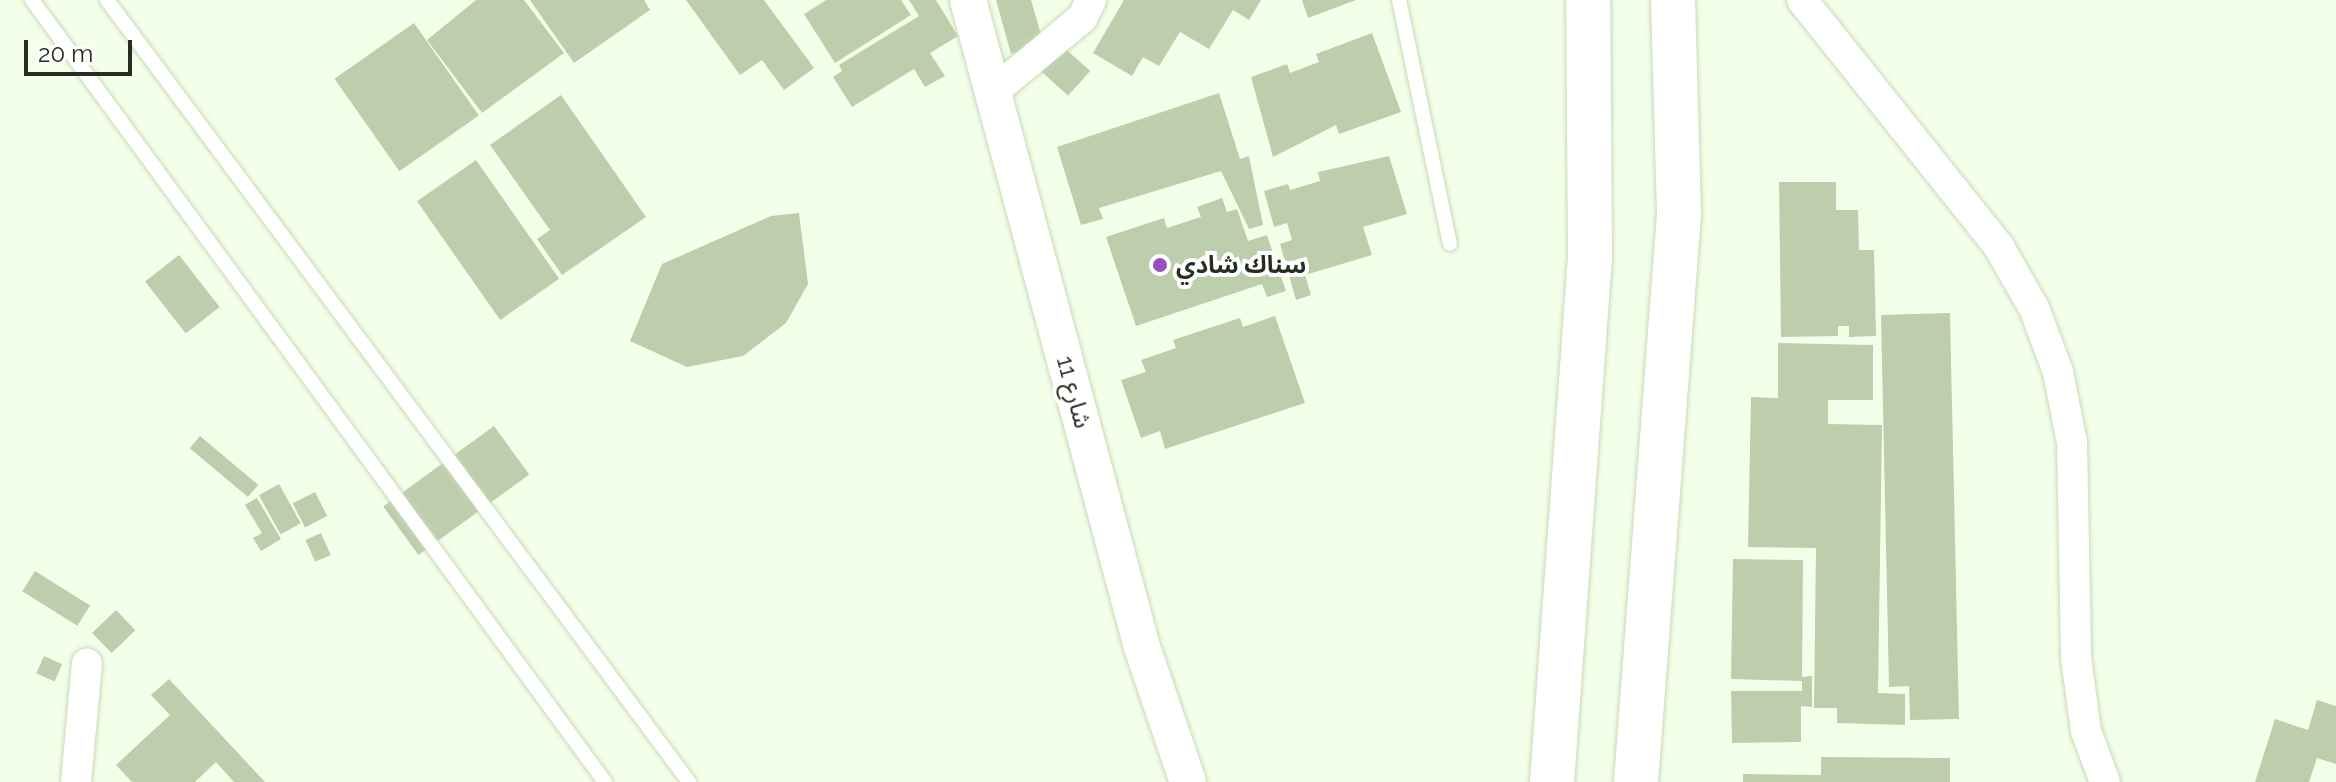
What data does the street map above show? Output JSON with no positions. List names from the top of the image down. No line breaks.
{"streets":{"street":["شارع 11"]},"places":["سناك شادي"],"scale_bar":"20 m"}
